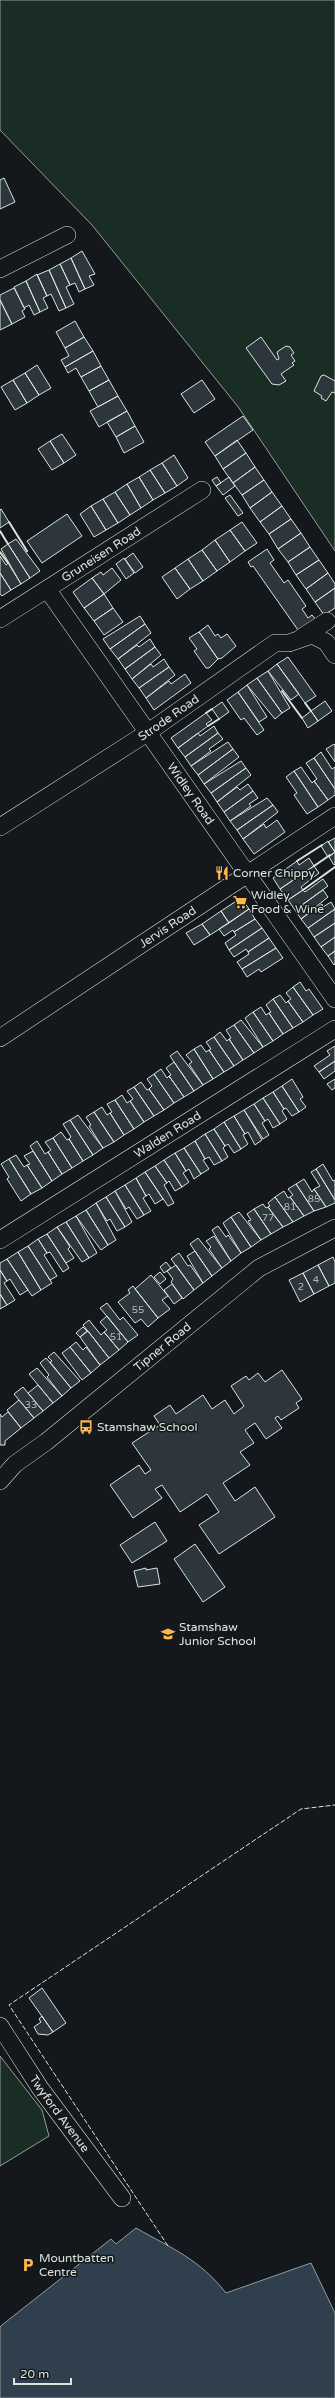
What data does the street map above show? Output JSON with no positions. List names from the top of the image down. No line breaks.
{"streets":{"street":["Gruneisen Road","Strode Road","Widley Road","Jervis Road","Walden Road","Tipner Road","Twyford Avenue"]},"crossings":[["Gruneisen Road","Widley Road"],["Strode Road","Widley Road"],["Widley Road","Jervis Road"]],"places":{"restaurant":["Corner Chippy"],"supermarket":["Widley Food & Wine"],"bus stop":["Stamshaw School"],"school or university":["Stamshaw Junior School"],"parking":["Mountbatten Centre"]},"house_numbers":["85","81","77","4","2","55","51","33"],"scale_bar":"20 m"}
